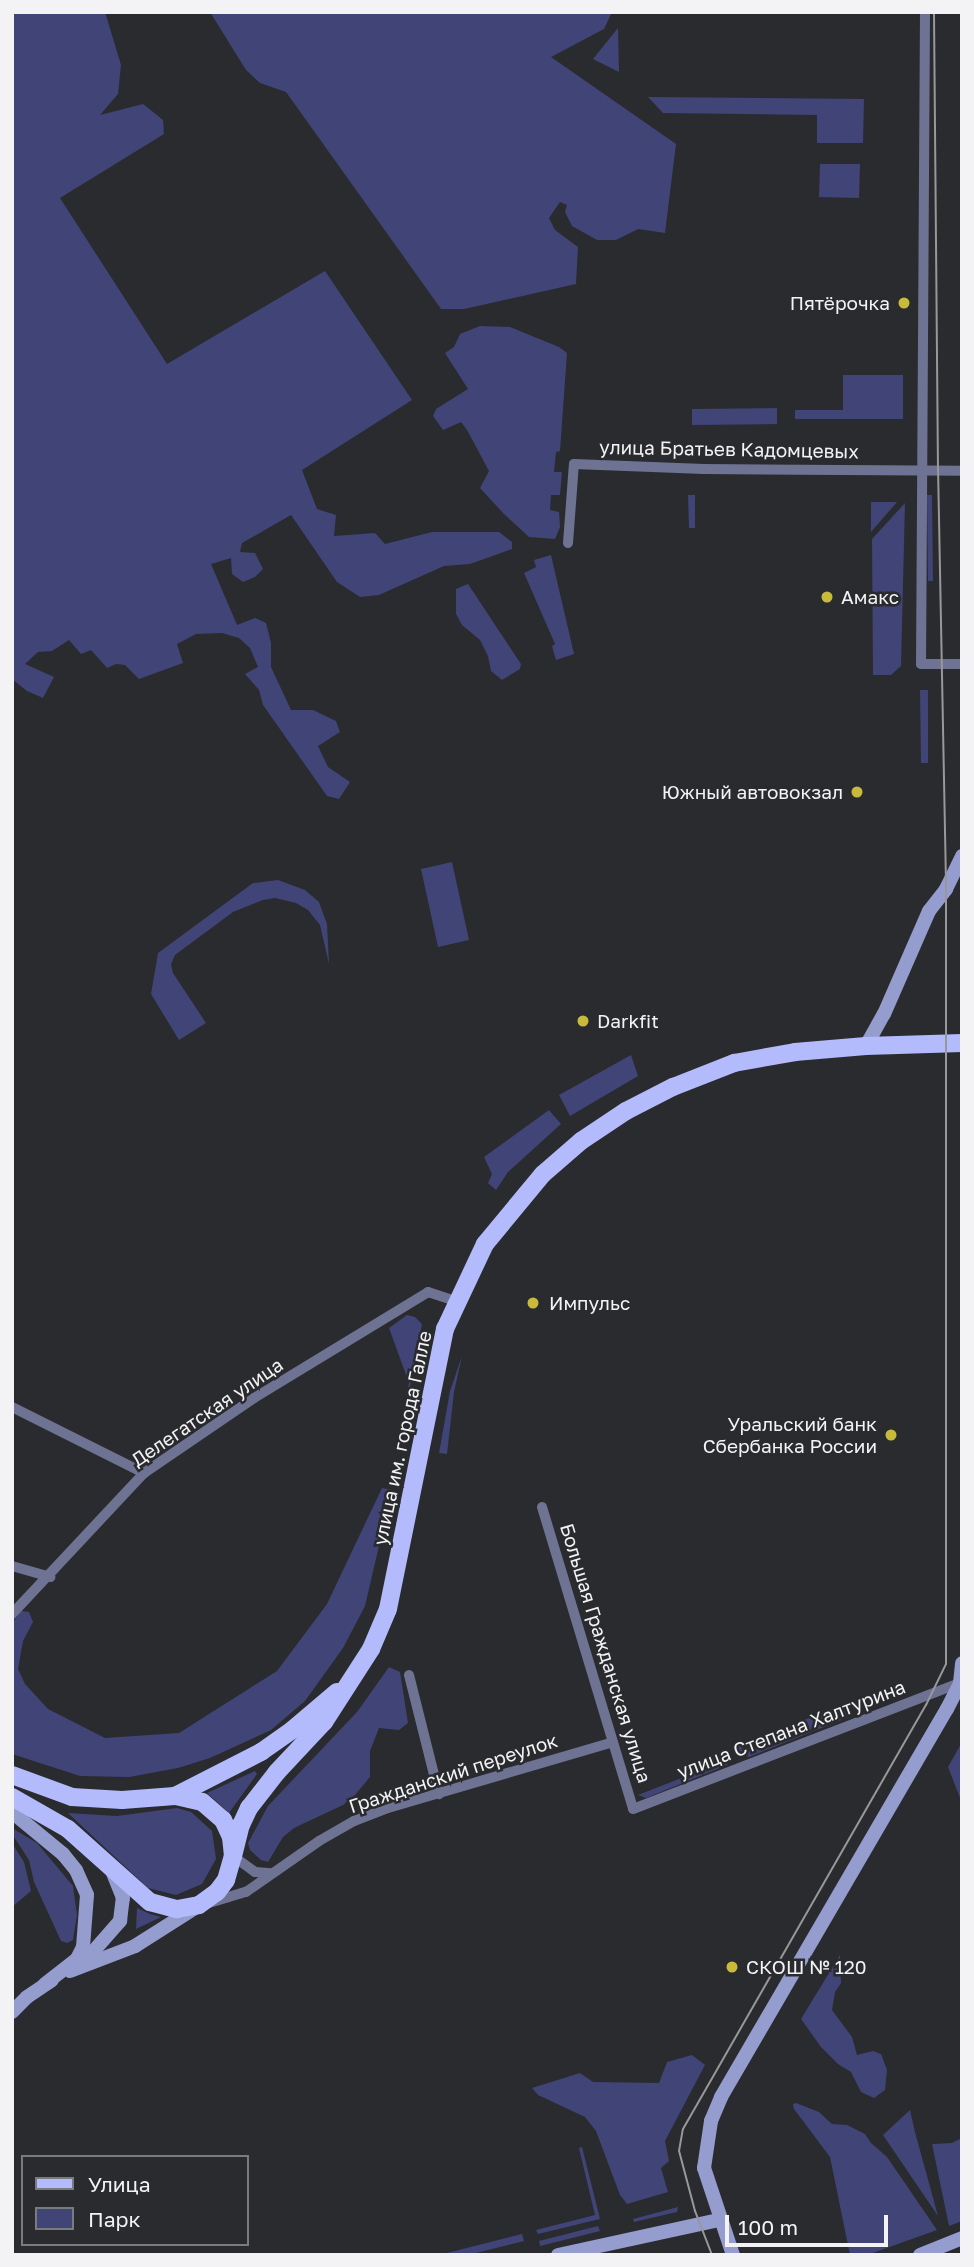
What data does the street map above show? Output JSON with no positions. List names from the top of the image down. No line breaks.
{"streets":{"main road":["улица им. города Галле"],"street":["улица Братьев Кадомцевых","Делегатская улица","Большая Гражданская улица","улица Степана Халтурина","Гражданский переулок"]},"crossings":[["Делегатская улица","улица им. города Галле"],["улица им. города Галле","Гражданский переулок"],["Большая Гражданская улица","улица Степана Халтурина"],["Большая Гражданская улица","Гражданский переулок"]],"places":["Пятёрочка","Амакс","Южный автовокзал","Darkfit","Импульс","Уральский банк Сбербанка России","СКОШ № 120"],"legend":["Улица","Парк"],"scale_bar":"100 m"}
